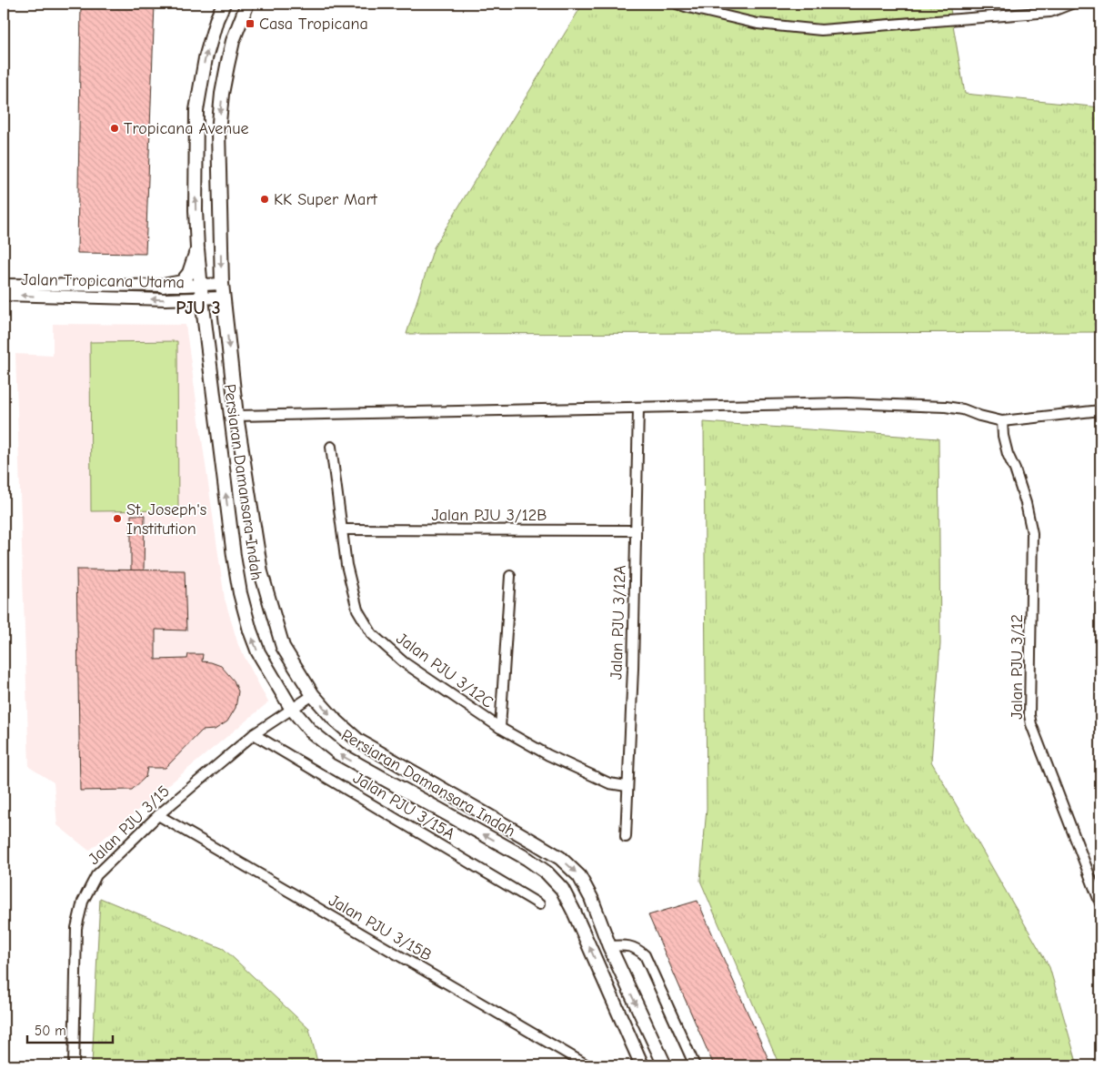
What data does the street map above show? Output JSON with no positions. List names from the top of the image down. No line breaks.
{"streets":{"main road":["Persiaran Damansara Indah"],"street":["Jalan Tropicana Utama","Jalan PJU 3/12B","Jalan PJU 3/12A","Jalan PJU 3/12","Jalan PJU 3/12C","Jalan PJU 3/15A","Jalan PJU 3/15","Jalan PJU 3/15B"]},"crossings":[["Jalan Tropicana Utama","Persiaran Damansara Indah"],["Persiaran Damansara Indah","Jalan PJU 3/15"],["Jalan PJU 3/12B","Jalan PJU 3/12A"],["Jalan PJU 3/12B","Jalan PJU 3/12C"],["Jalan PJU 3/12A","Jalan PJU 3/12C"],["Jalan PJU 3/15A","Jalan PJU 3/15"],["Jalan PJU 3/15","Jalan PJU 3/15B"]],"districts":["PJU 3"],"places":{"transit":["Casa Tropicana"],"other":["Tropicana Avenue","KK Super Mart","St. Joseph's Institution"]},"scale_bar":"50 m"}
